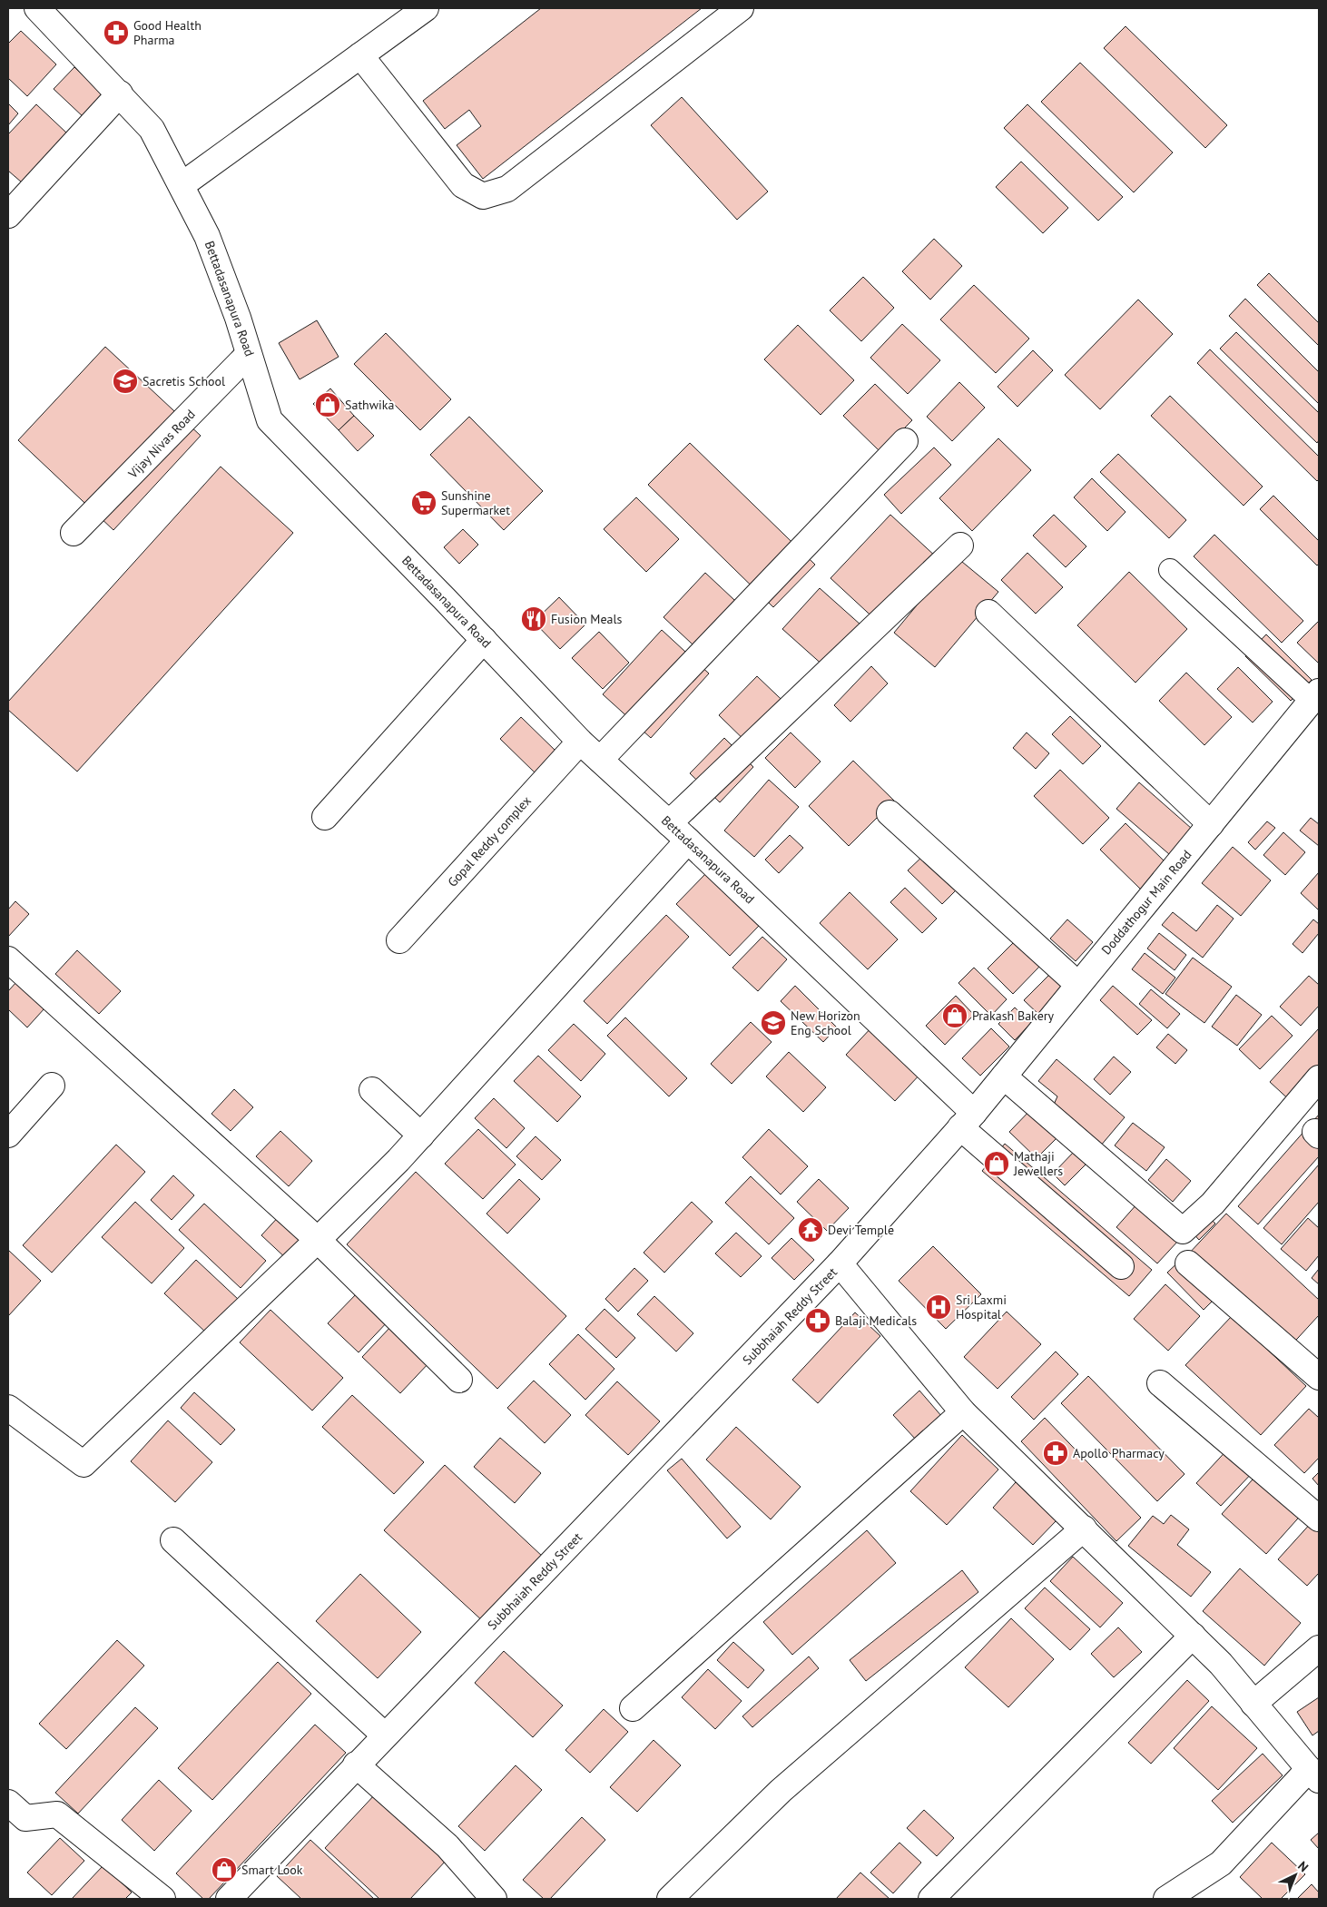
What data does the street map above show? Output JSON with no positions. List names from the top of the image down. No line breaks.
{"streets":{"street":["Bettadasanapura Road","Vijay Nivas Road","Gopal Reddy complex","Doddathogur Main Road","Subbhaiah Reddy Street"]},"crossings":[["Bettadasanapura Road","Vijay Nivas Road"],["Bettadasanapura Road","Gopal Reddy complex"],["Bettadasanapura Road","Doddathogur Main Road"],["Bettadasanapura Road","Subbhaiah Reddy Street"],["Doddathogur Main Road","Subbhaiah Reddy Street"]],"places":{"pharmacy":["Good Health Pharma","Balaji Medicals","Apollo Pharmacy"],"school or university":["Sacretis School","New Horizon Eng School"],"shop":["Sathwika","Prakash Bakery","Mathaji Jewellers","Smart Look"],"supermarket":["Sunshine Supermarket"],"restaurant":["Fusion Meals"],"temple":["Devi Temple"],"hospital":["Sri Laxmi Hospital"]},"north":"top right"}
